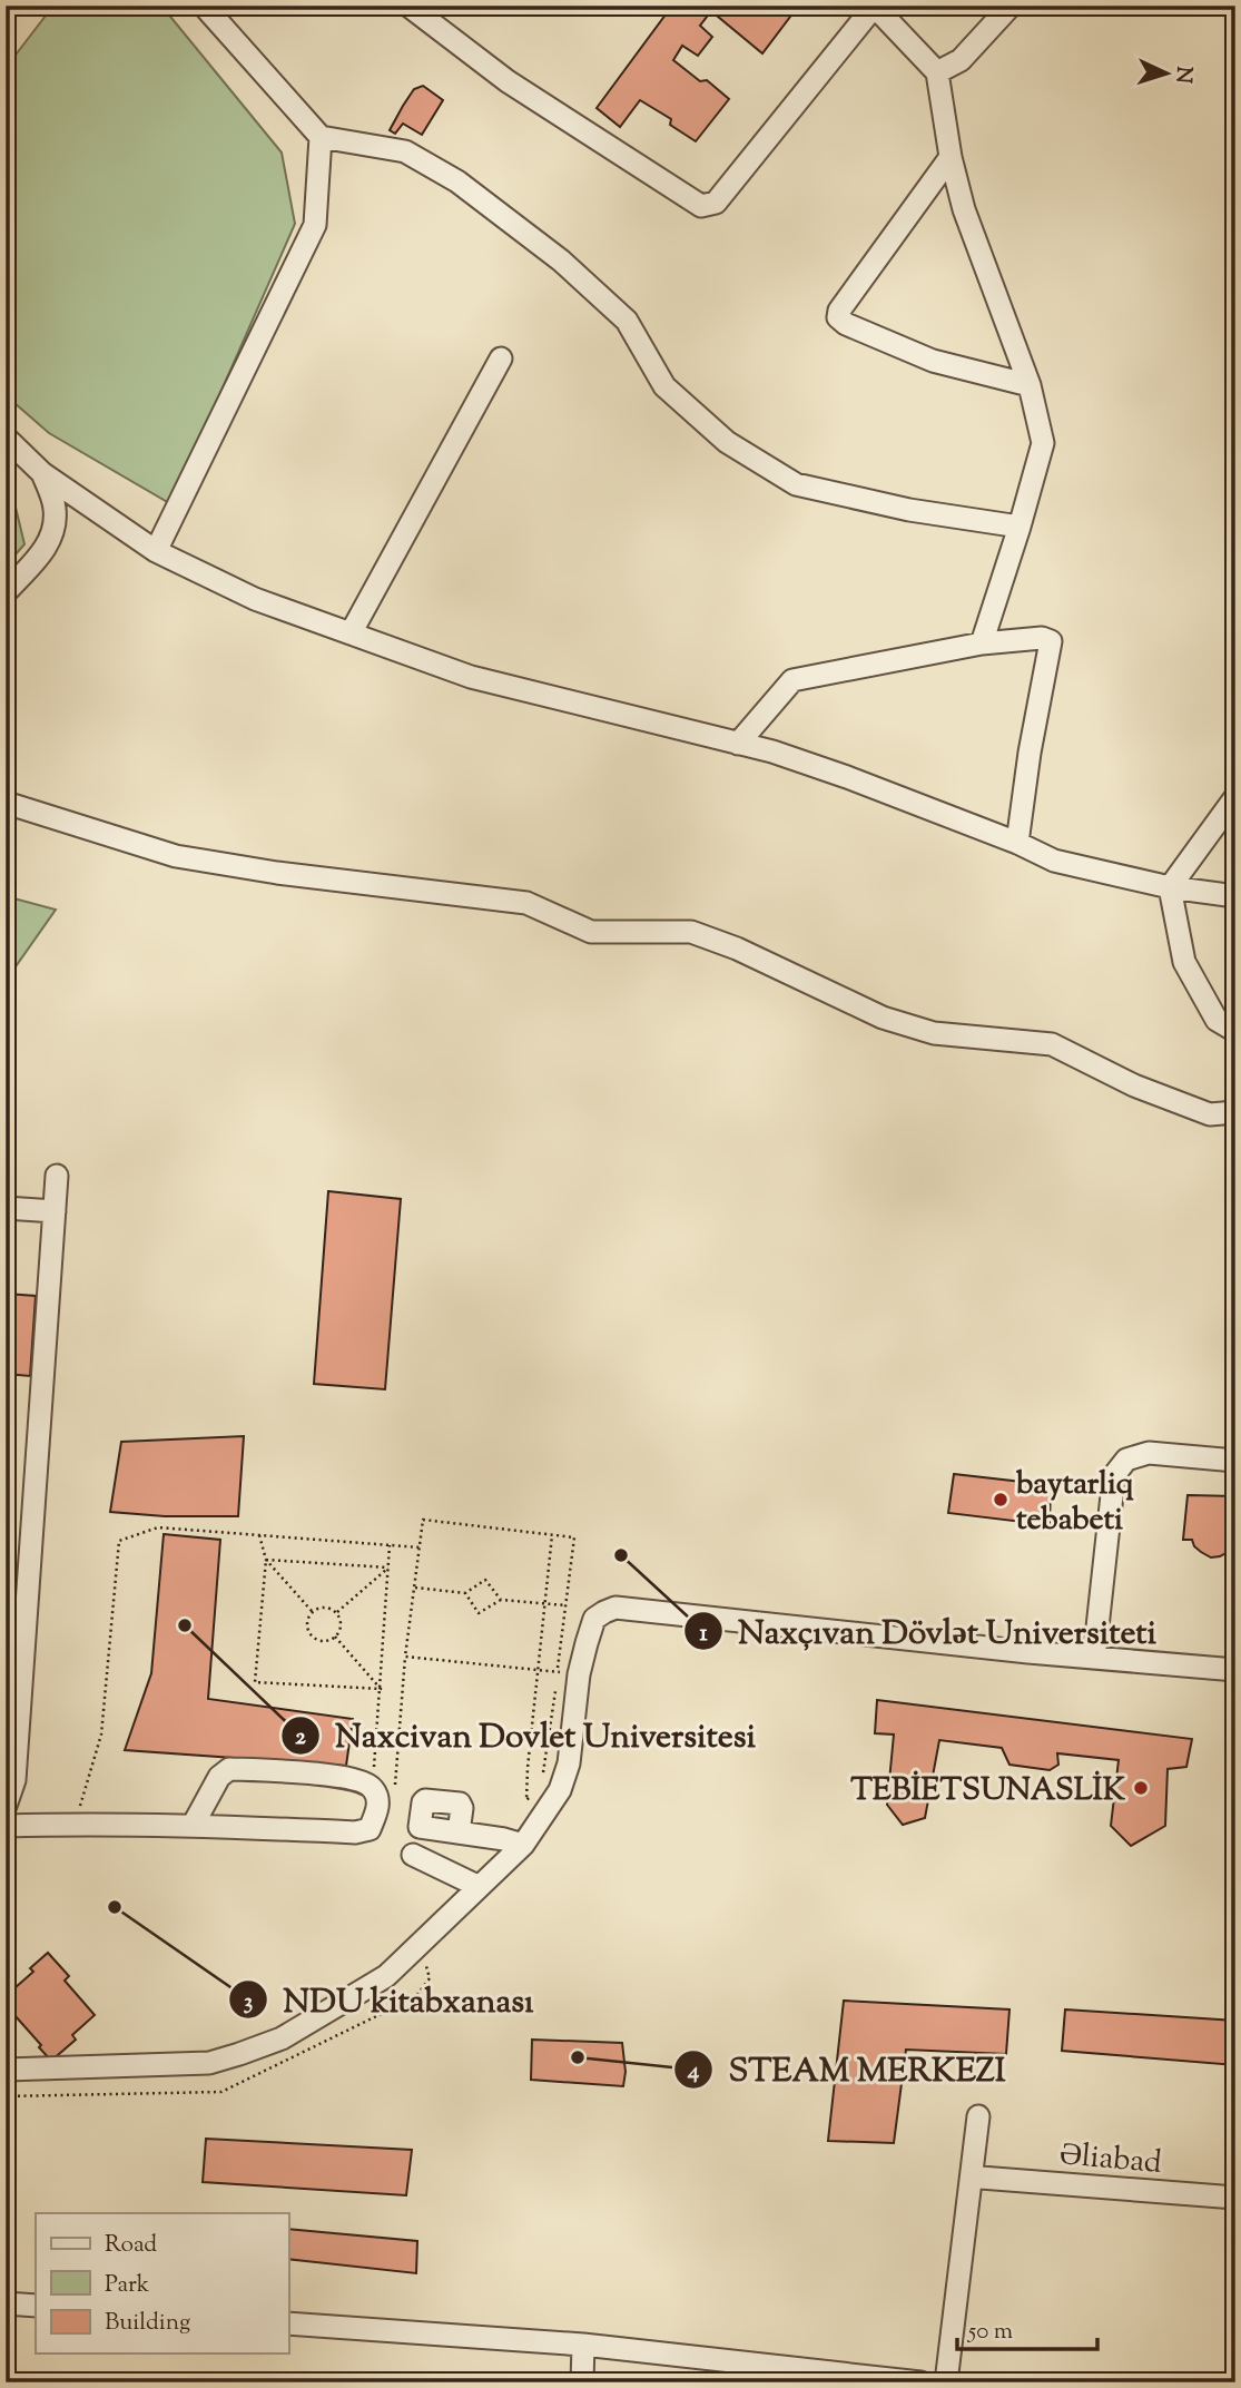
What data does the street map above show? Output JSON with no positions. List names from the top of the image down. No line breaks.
{"streets":{"street":["Əliabad"]},"places":["baytarliq tebabeti","Naxçıvan Dövlət Universiteti","Naxcivan Dovlet Universitesi","TEBİETSUNASLİK","NDU kitabxanası","STEAM MERKEZI"],"legend":["Road","Park","Building"],"scale_bar":"50 m","north":"right"}
